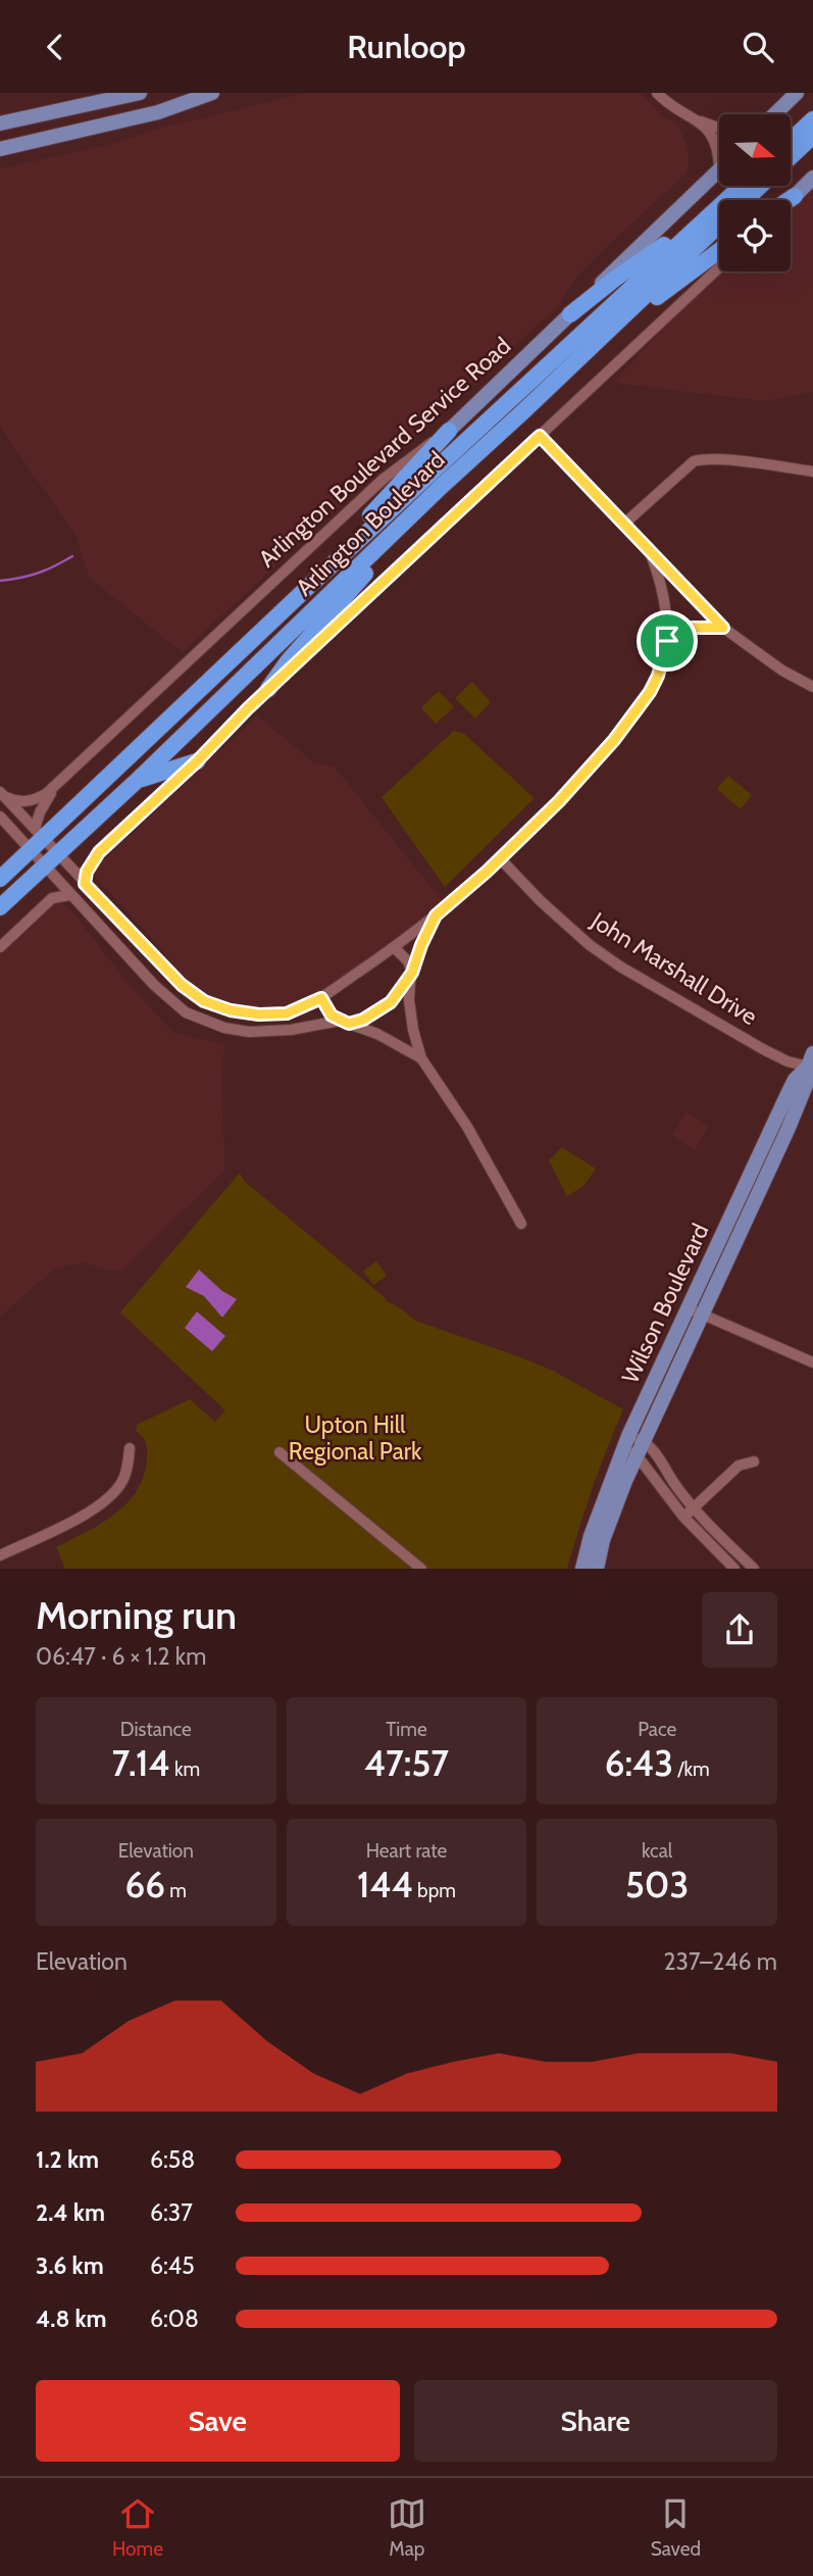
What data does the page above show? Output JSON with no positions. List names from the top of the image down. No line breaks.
{"streets":{"highway":["Arlington Boulevard"],"main road":["Arlington Boulevard Service Road","Wilson Boulevard"],"street":["John Marshall Drive"]},"crossings":[["Arlington Boulevard Service Road","Arlington Boulevard"],["John Marshall Drive","Wilson Boulevard"]],"parks":["Upton Hill Regional Park"],"north":"right","page":{"header":"Runloop","heading":["Morning run","06:47 · 6 × 1.2 km"],"stats":[["Distance","7.14 km"],["Time","47:57"],["Pace","6:43 /km"],["Elevation","66 m"],["Heart rate","144 bpm"],["kcal","503"]],"chart":["Elevation","237–246 m"],"list":[{"name":"1.2 km","note":"6:58"},{"name":"2.4 km","note":"6:37"},{"name":"3.6 km","note":"6:45"},{"name":"4.8 km","note":"6:08"}],"buttons":["Save","Share"],"tabs":["Home","Map","Saved"]}}
